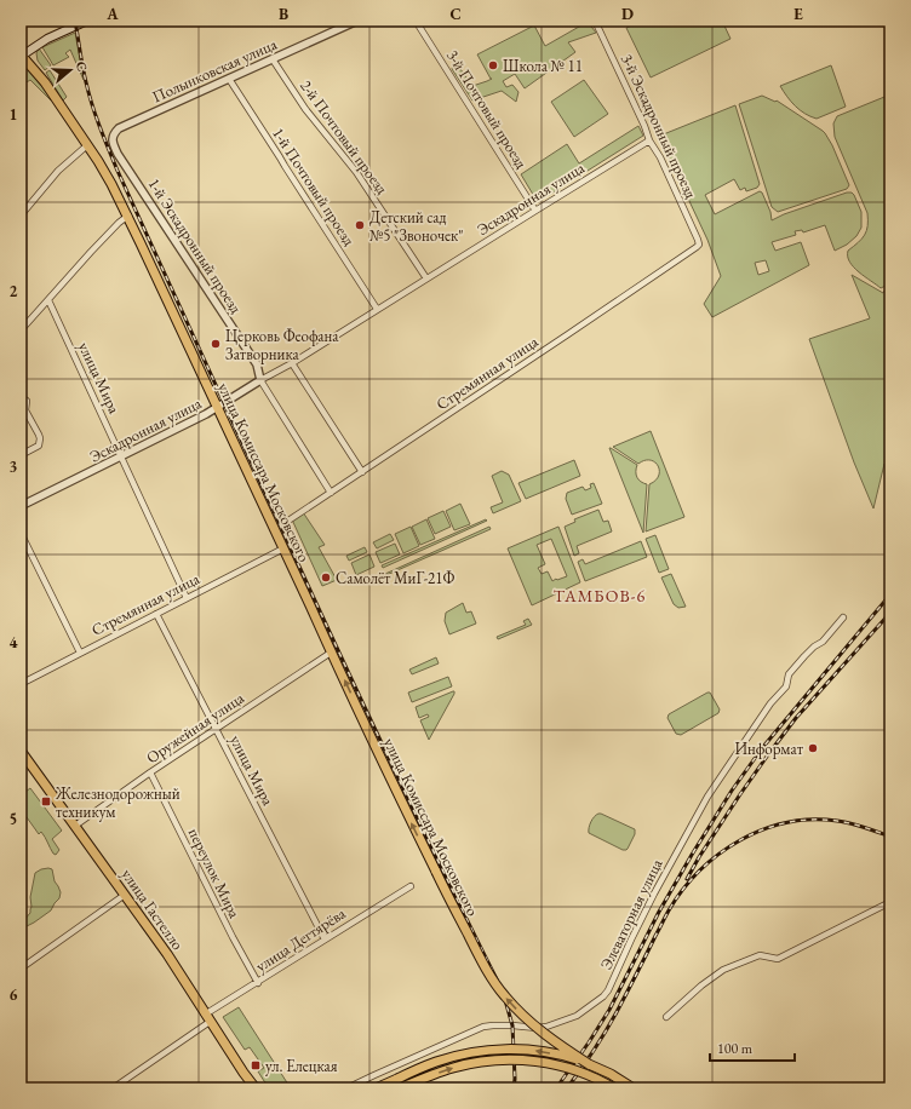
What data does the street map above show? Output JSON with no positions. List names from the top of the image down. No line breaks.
{"streets":{"main road":["улица Комиссара Московского","улица Гастелло"],"street":["Полынковская улица","3-й Почтовый проезд","3-й Эскадронный проезд","2-й Почтовый проезд","1-й Почтовый проезд","Эскадронная улица","1-й Эскадронный проезд","Стремянная улица","улица Мира","Оружейная улица","переулок Мира","Элеваторная улица","улица Дегтярёва"]},"crossings":[["Полынковская улица","2-й Почтовый проезд"],["Полынковская улица","1-й Почтовый проезд"],["Полынковская улица","1-й Эскадронный проезд"],["3-й Почтовый проезд","Эскадронная улица"],["3-й Эскадронный проезд","Эскадронная улица"],["3-й Эскадронный проезд","Стремянная улица"],["2-й Почтовый проезд","Эскадронная улица"],["1-й Почтовый проезд","Эскадронная улица"],["Эскадронная улица","1-й Эскадронный проезд"],["Эскадронная улица","улица Мира"],["Эскадронная улица","улица Комиссара Московского"],["1-й Эскадронный проезд","Стремянная улица"],["Стремянная улица","улица Мира"],["Стремянная улица","улица Комиссара Московского"],["улица Мира","Оружейная улица"],["улица Мира","улица Дегтярёва"],["улица Комиссара Московского","Оружейная улица"],["Оружейная улица","переулок Мира"],["Оружейная улица","улица Гастелло"],["переулок Мира","улица Дегтярёва"],["улица Гастелло","улица Дегтярёва"]],"one_way":["улица Комиссара Московского"],"districts":["ТАМБОВ-6"],"places":{"other":["Школа № 11","Детский сад №5 \"Звоночек\"","Церковь Феофана Затворника","Самолёт МиГ-21Ф","Информат"],"transit":["Железнодорожный техникум","ул. Елецкая"]},"scale_bar":"100 m","north":"right","grid":{"columns":["A","B","C","D","E"],"rows":["1","2","3","4","5","6"]}}
